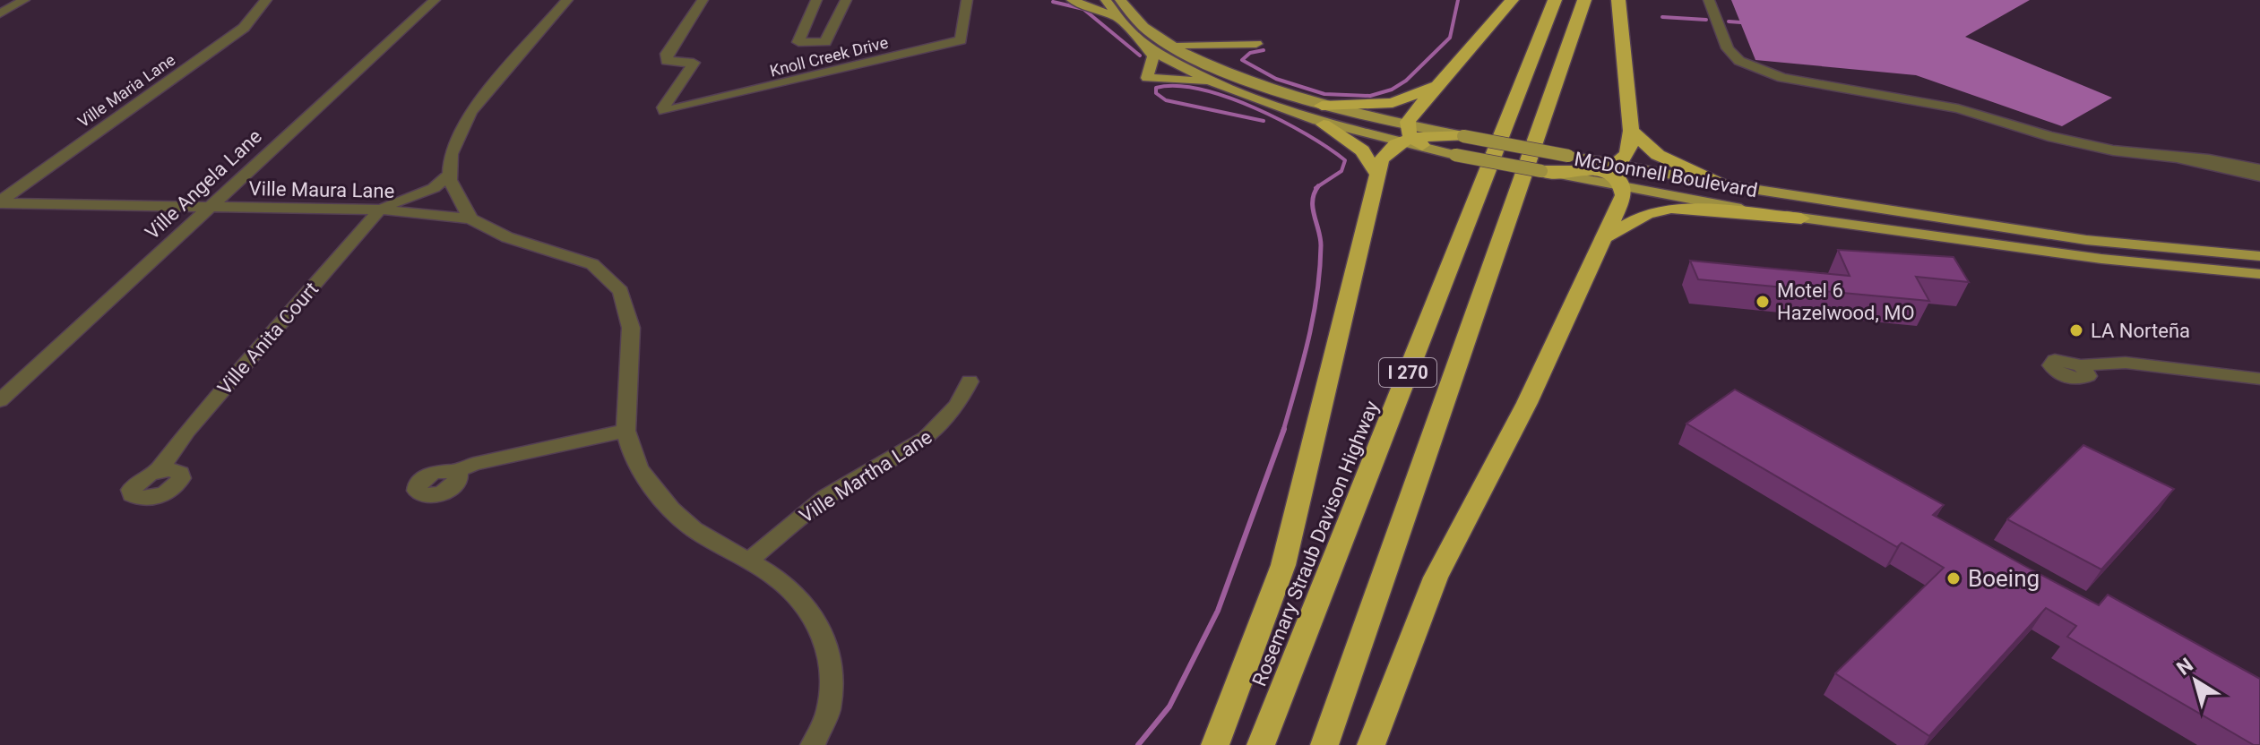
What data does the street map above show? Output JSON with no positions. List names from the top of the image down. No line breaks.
{"streets":{"highway":["I 270","Rosemary Straub Davison Highway"],"main road":["McDonnell Boulevard"],"street":["Knoll Creek Drive","Ville Maria Lane","Ville Angela Lane","Ville Maura Lane","Ville Anita Court","Ville Martha Lane"]},"crossings":[["Ville Maria Lane","Ville Maura Lane"],["Ville Angela Lane","Ville Maura Lane"],["Ville Maura Lane","Ville Anita Court"]],"places":["Motel 6 Hazelwood, MO","LA Norteña","Boeing"],"north":"top left"}
